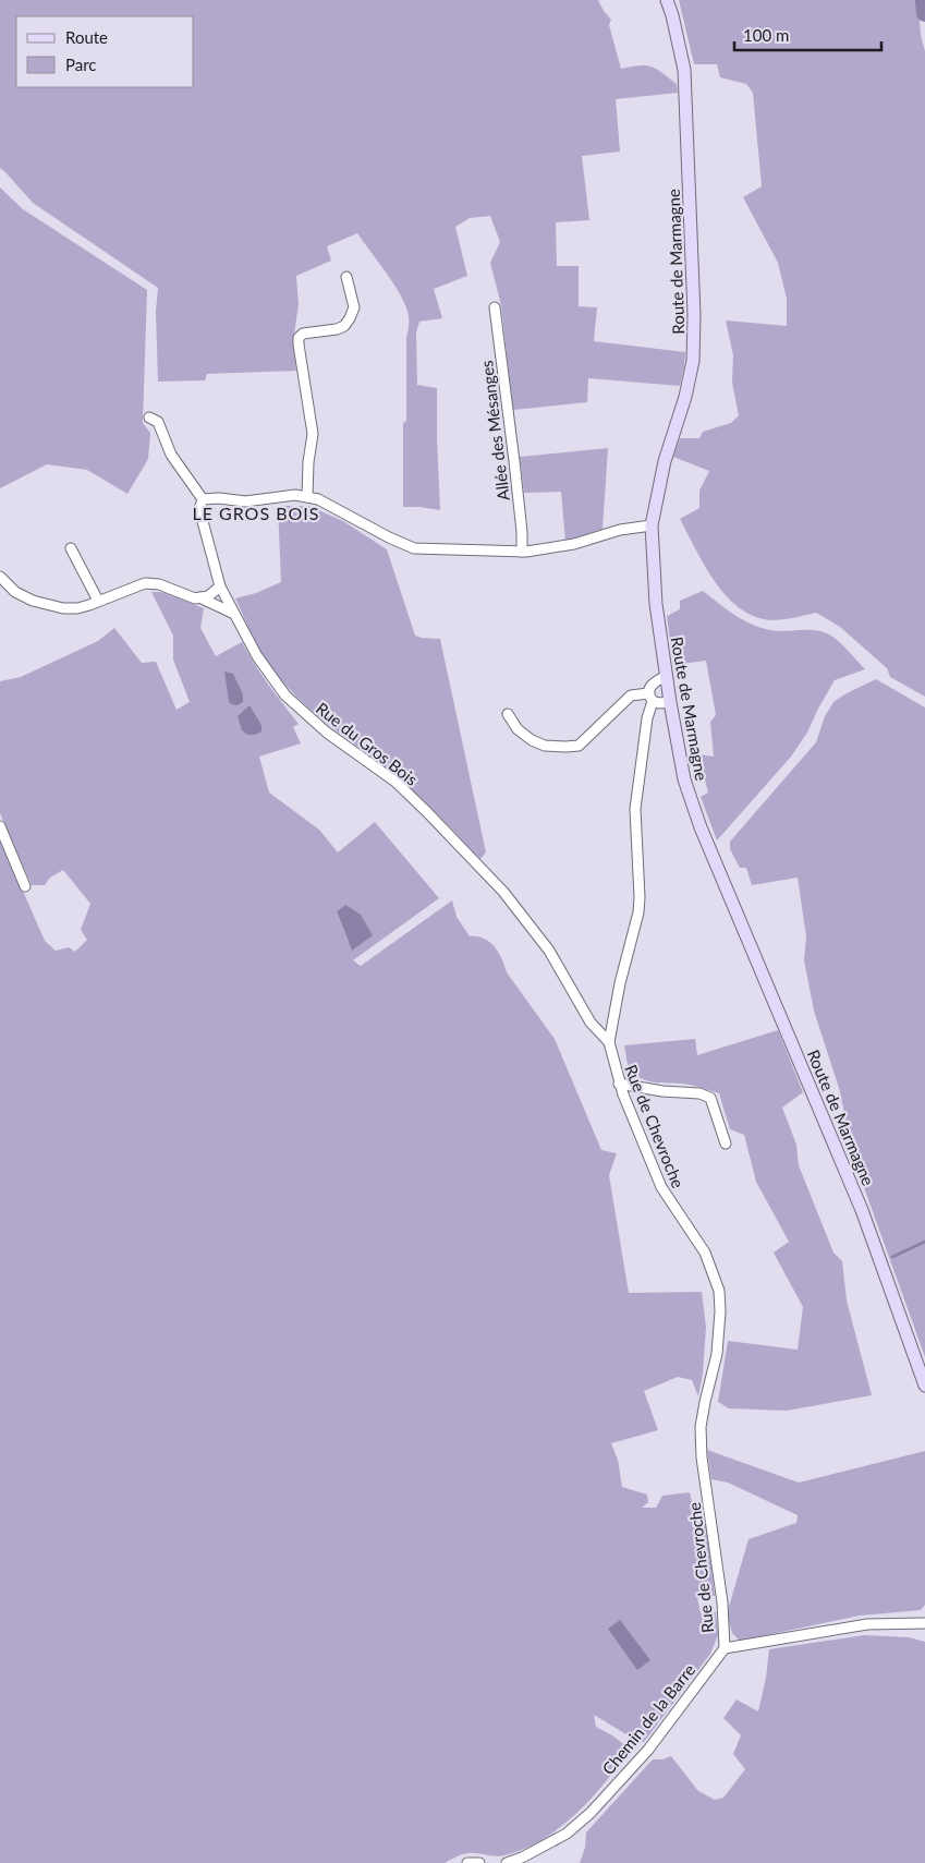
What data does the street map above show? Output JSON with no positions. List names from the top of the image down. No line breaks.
{"streets":{"main road":["Route de Marmagne"],"street":["Allée des Mésanges","Rue du Gros Bois","Rue de Chevroche","Chemin de la Barre"]},"crossings":[["Rue du Gros Bois","Rue de Chevroche"],["Rue de Chevroche","Chemin de la Barre"]],"districts":["LE GROS BOIS"],"legend":["Route","Parc"],"scale_bar":"100 m"}
